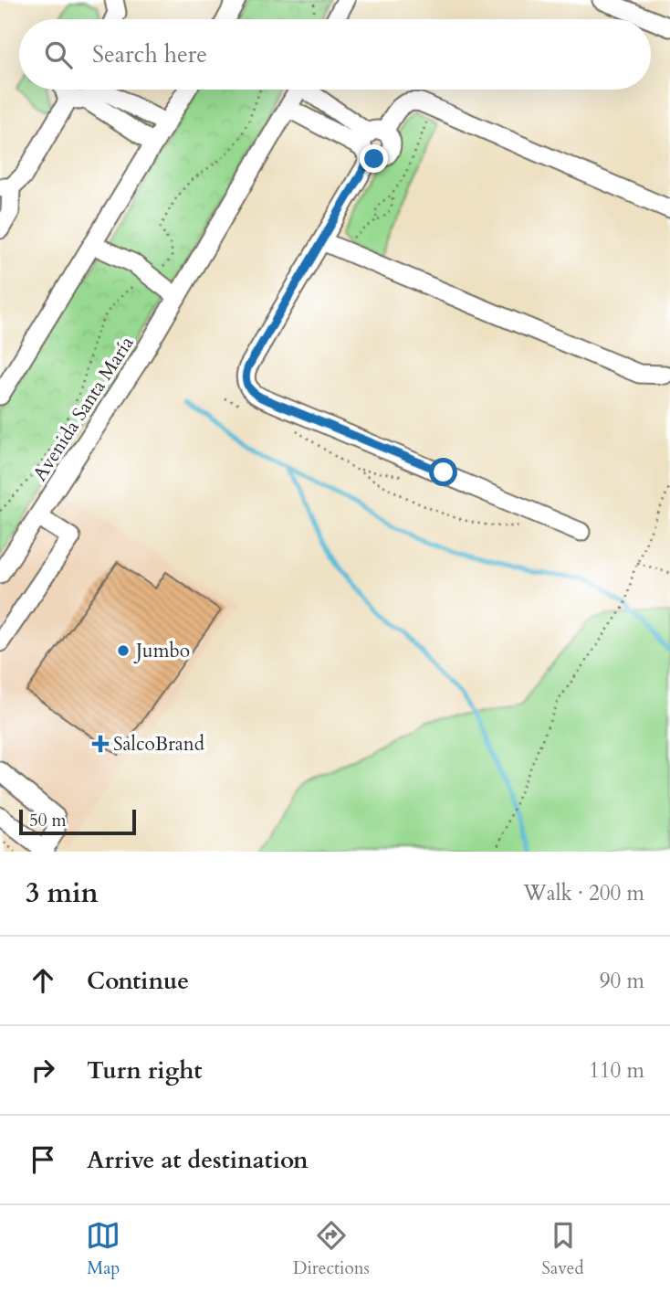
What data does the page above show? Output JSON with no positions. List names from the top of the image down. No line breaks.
{"streets":{"street":["Avenida Santa María"]},"places":{"other":["Jumbo"],"health":["SalcoBrand"]},"scale_bar":"50 m","page":{"search":"Search here","scale":"50 m","heading":["3 min","Walk · 200 m"],"list":[["Continue","90 m"],["Turn right","110 m"],"Arrive at destination"],"nav":["Map","Directions","Saved"]}}
